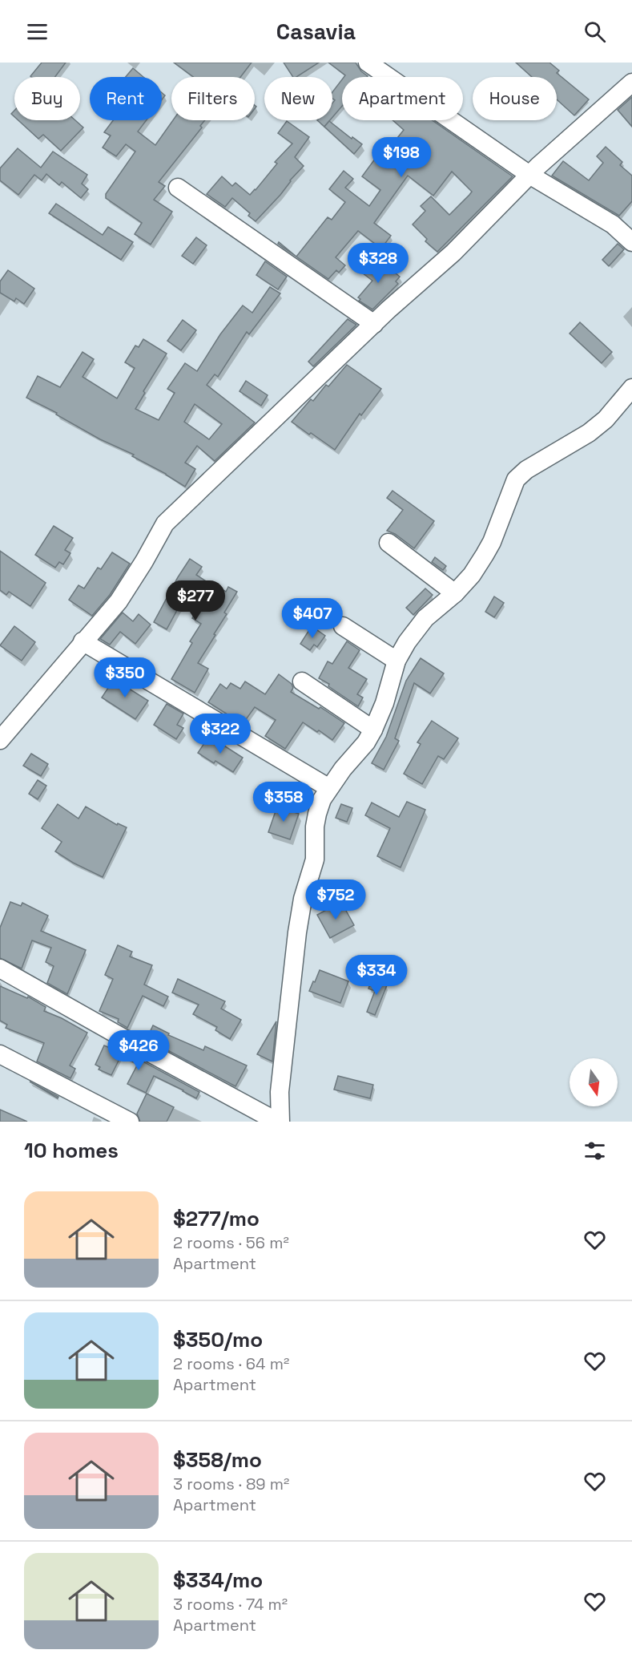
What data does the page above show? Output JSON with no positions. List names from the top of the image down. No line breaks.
{"north":"bottom","page":{"header":"Casavia","chip":["Buy","Rent","Filters","New","Apartment","House"],"price":["$198","$328","$277","$407","$350","$322","$358","$752","$334","$426"],"heading":"10 homes","list":[{"name":"$277/mo","note":"2 rooms · 56 m² · Apartment"},{"name":"$350/mo","note":"2 rooms · 64 m² · Apartment"},{"name":"$358/mo","note":"3 rooms · 89 m² · Apartment"},{"name":"$334/mo","note":"3 rooms · 74 m² · Apartment"}]}}
